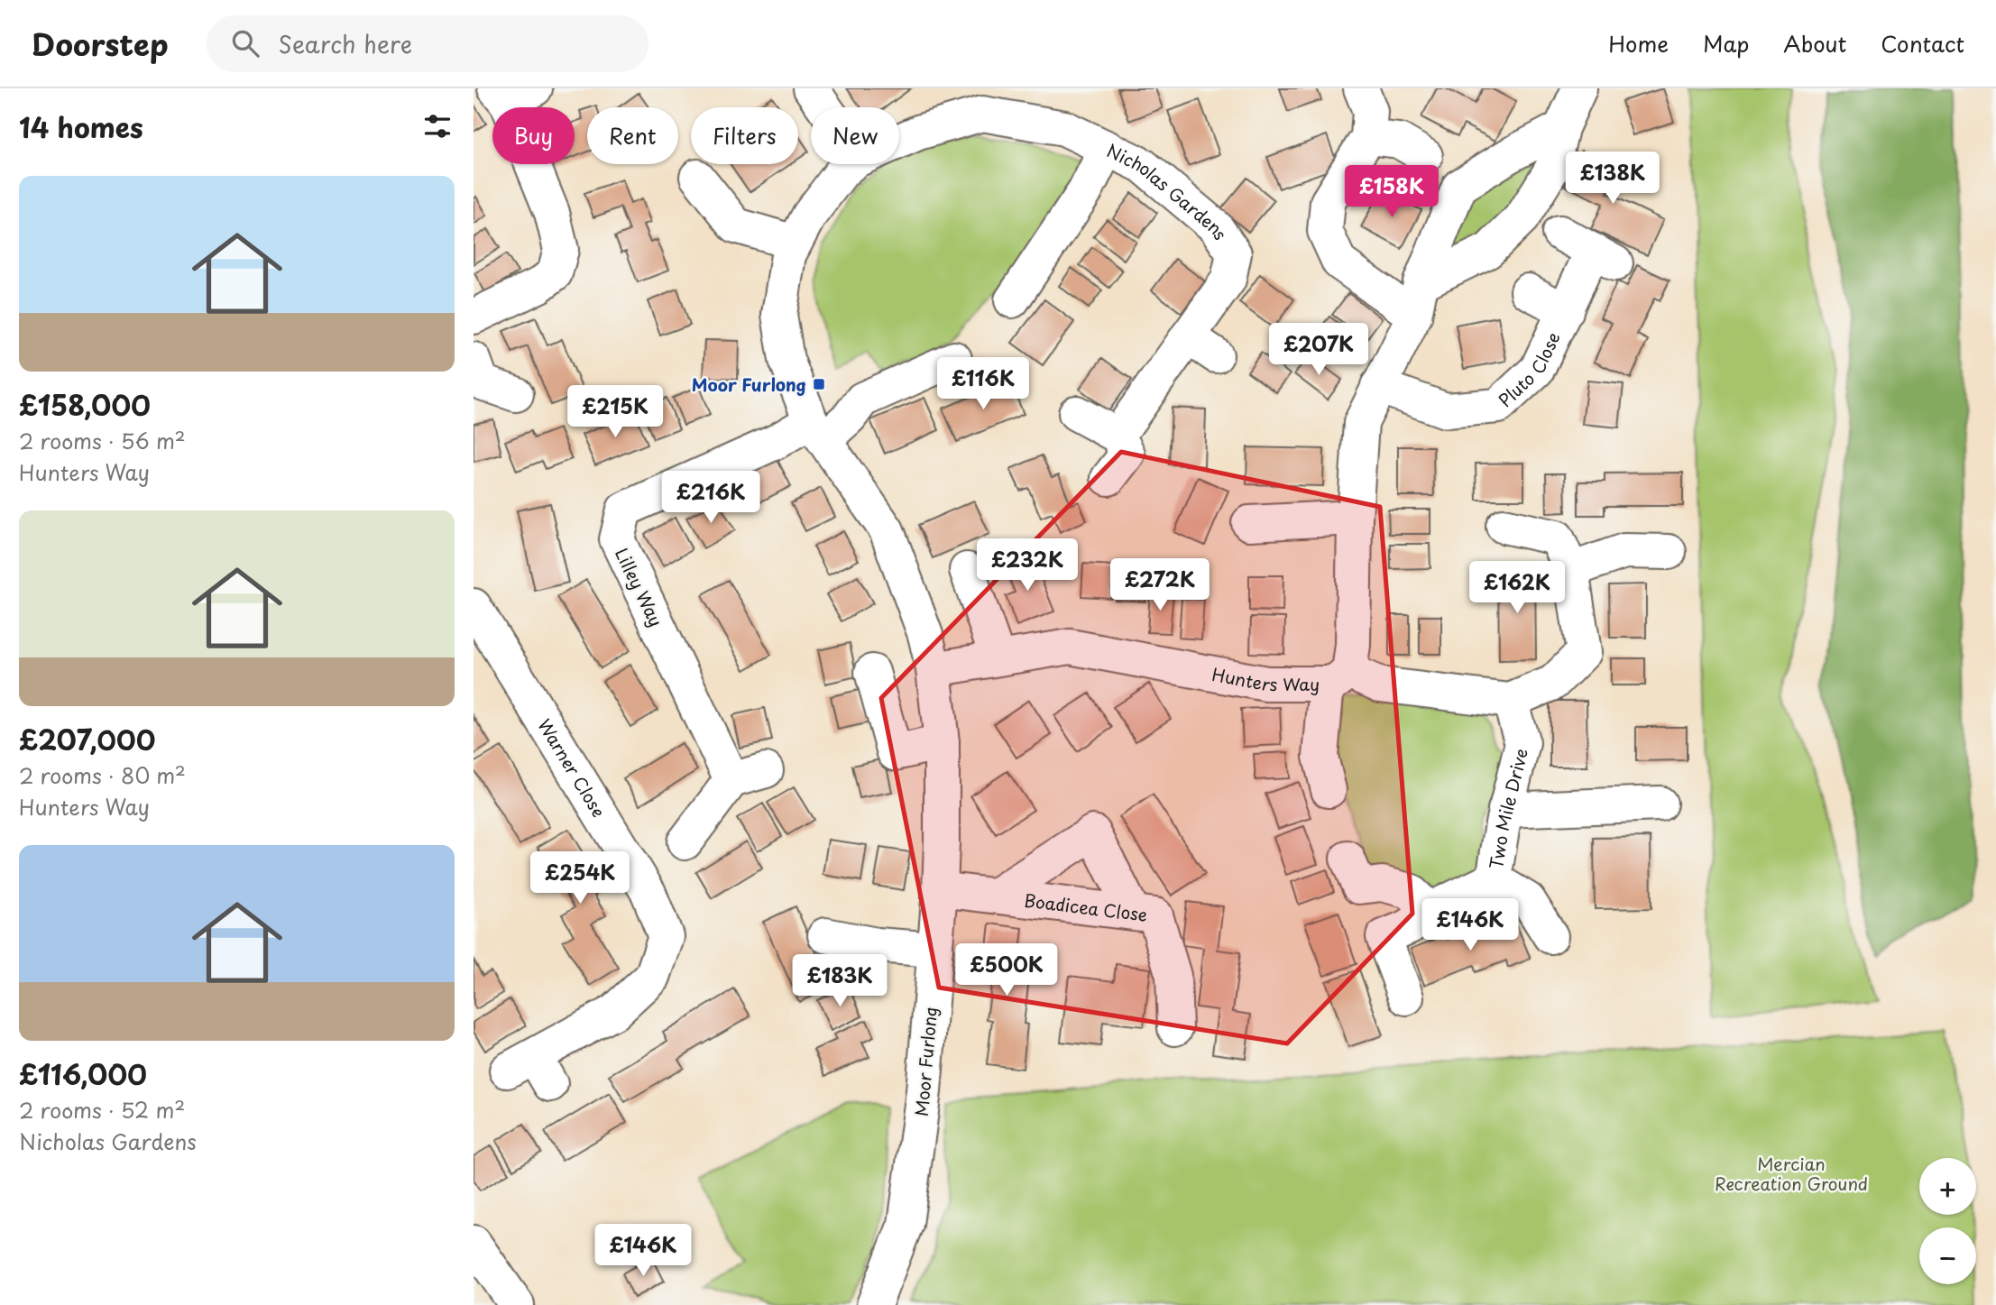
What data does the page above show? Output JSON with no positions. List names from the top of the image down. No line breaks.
{"streets":{"street":["Nicholas Gardens","Pluto Close","Lilley Way","Hunters Way","Warner Close","Two Mile Drive","Boadicea Close","Moor Furlong"]},"crossings":[["Lilley Way","Moor Furlong"],["Hunters Way","Moor Furlong"],["Boadicea Close","Moor Furlong"]],"parks":["Mercian Recreation Ground"],"places":{"transit":["Moor Furlong"]},"page":{"header":"Doorstep","search":"Search here","nav":["Home","Map","About","Contact"],"heading":"14 homes","chip":["Buy","Rent","Filters","New"],"price":["£138K","£158K","£207K","£116K","£215K","£216K","£232K","£272K","£162K","£254K","£146K","£500K","£183K","£146K"],"list":[{"name":"£158,000","note":"2 rooms · 56 m² · Hunters Way"},{"name":"£207,000","note":"2 rooms · 80 m² · Hunters Way"},{"name":"£116,000","note":"2 rooms · 52 m² · Nicholas Gardens"}],"map_buttons":["+","−"]}}
